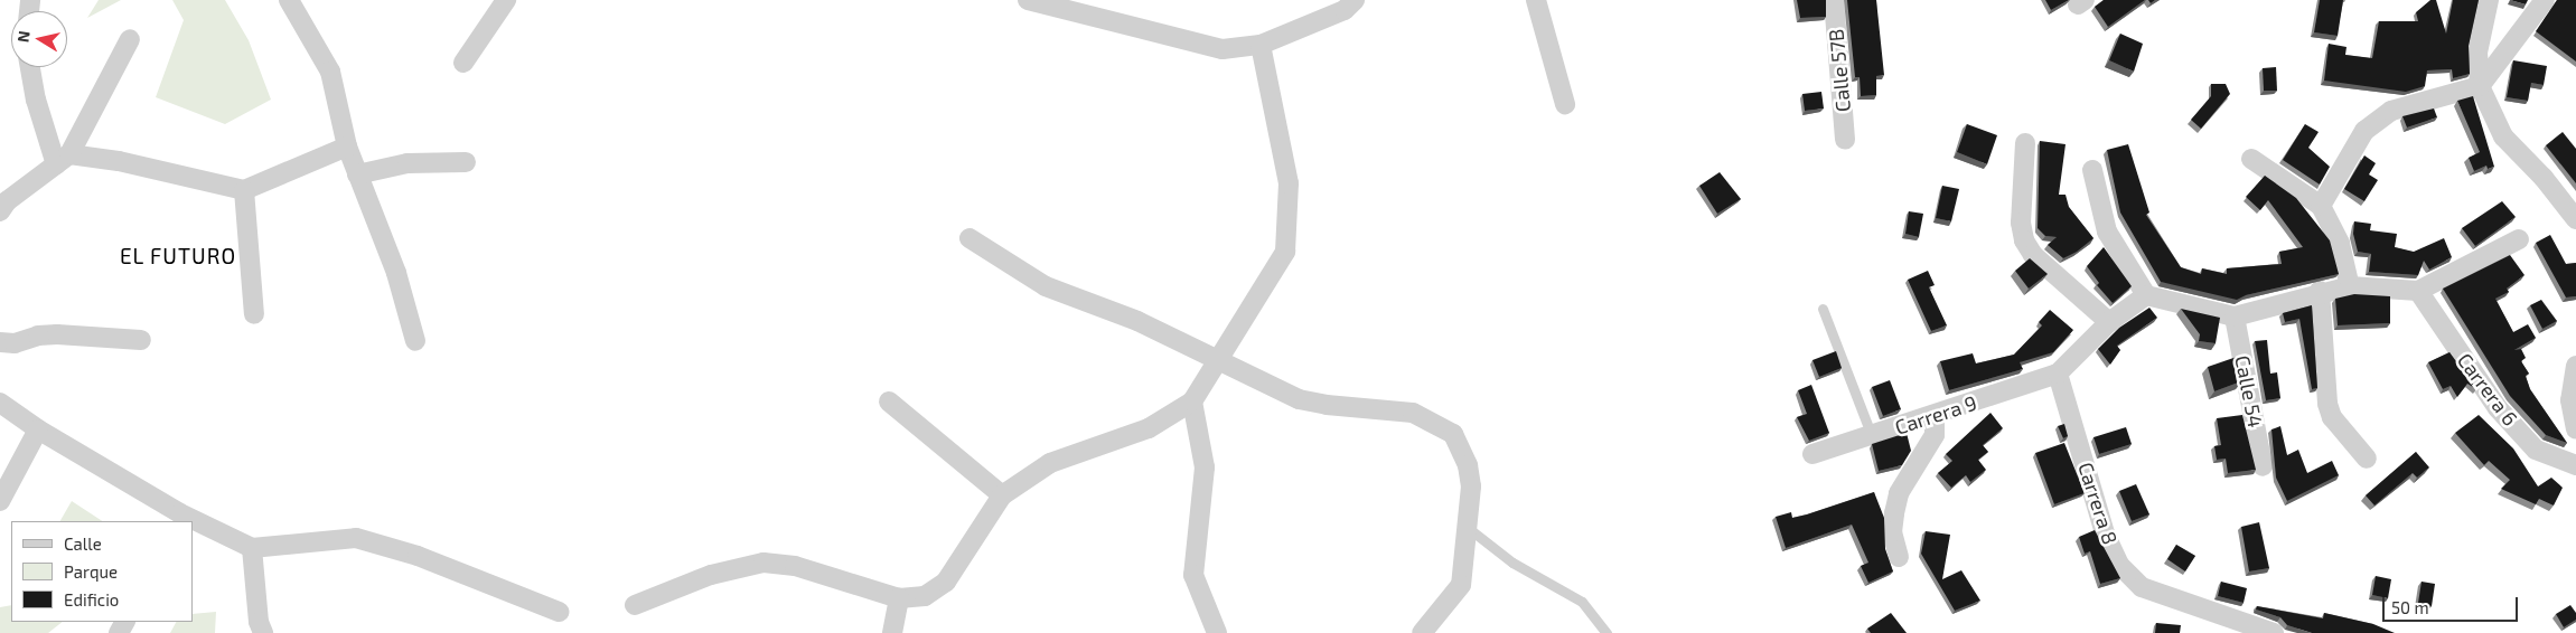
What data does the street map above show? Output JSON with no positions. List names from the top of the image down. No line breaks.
{"streets":{"street":["Calle 57B","Carrera 6","Calle 54","Carrera 9","Carrera 8"]},"crossings":[["Carrera 9","Carrera 8"]],"districts":["EL FUTURO"],"legend":["Calle","Parque","Edificio"],"scale_bar":"50 m","north":"left"}
